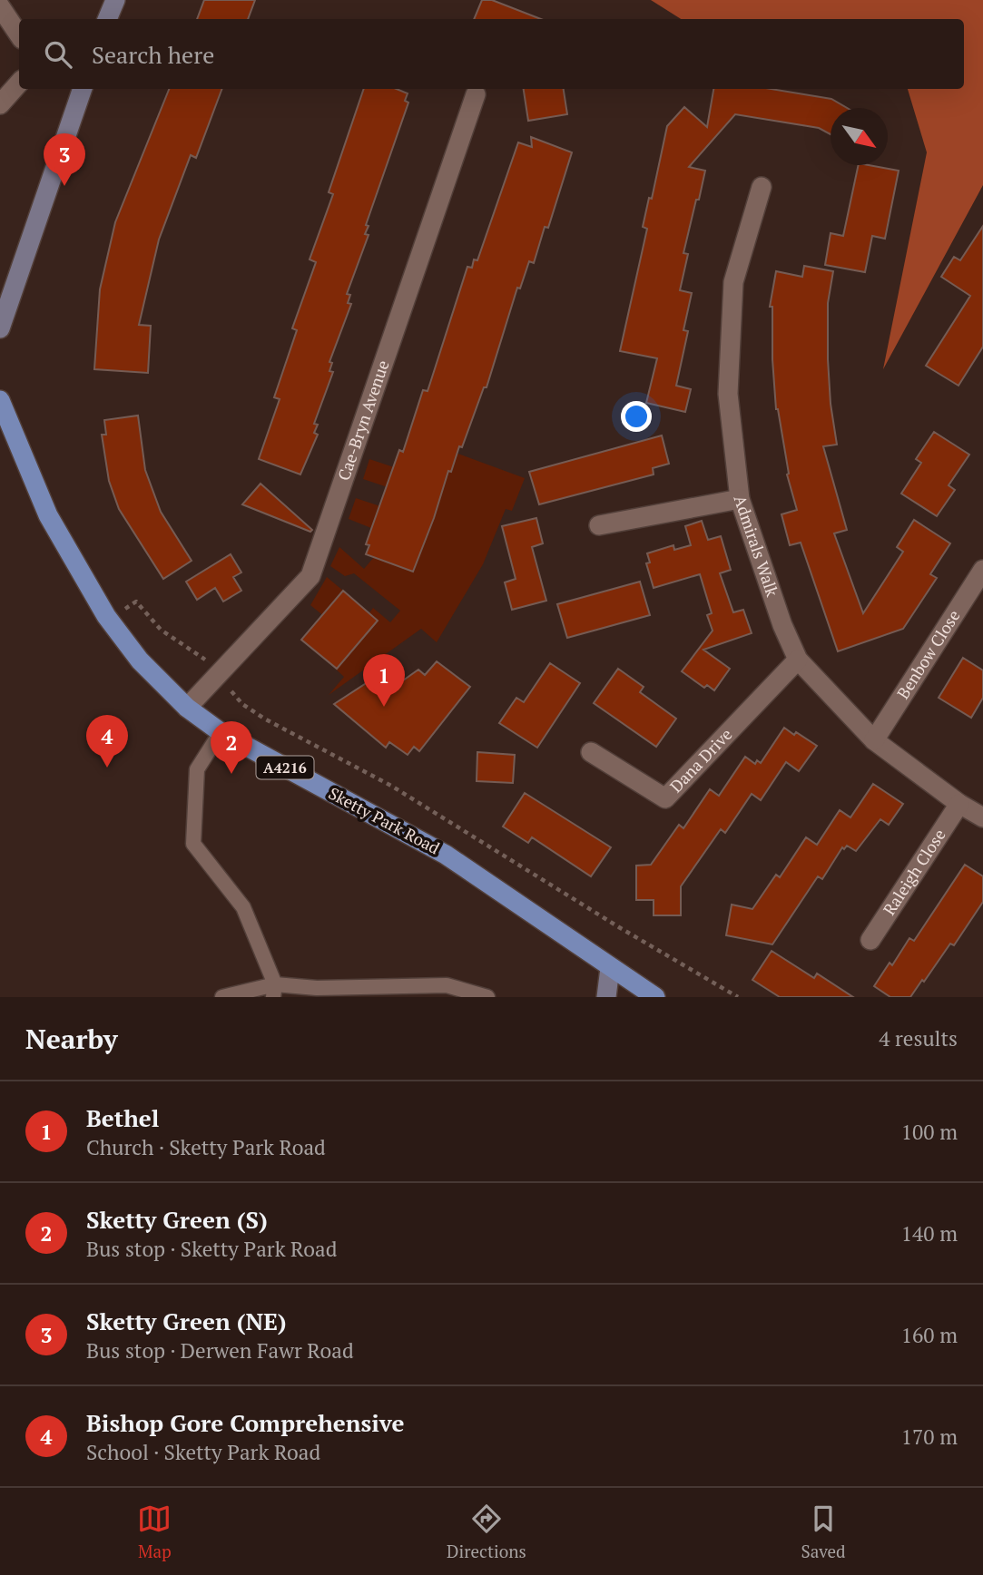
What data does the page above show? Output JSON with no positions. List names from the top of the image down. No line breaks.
{"streets":{"main road":["A4216","Sketty Park Road"],"street":["Cae-Bryn Avenue","Admirals Walk","Benbow Close","Dana Drive","Raleigh Close"]},"crossings":[["Cae-Bryn Avenue","Sketty Park Road"],["Admirals Walk","Benbow Close"],["Admirals Walk","Dana Drive"],["Admirals Walk","Raleigh Close"]],"north":"bottom right","page":{"search":"Search here","pins":["3","1","4","2"],"heading":["Nearby","4 results"],"list":[{"mark":"1","name":"Bethel","note":"Church · Sketty Park Road","value":"100 m"},{"mark":"2","name":"Sketty Green (S)","note":"Bus stop · Sketty Park Road","value":"140 m"},{"mark":"3","name":"Sketty Green (NE)","note":"Bus stop · Derwen Fawr Road","value":"160 m"},{"mark":"4","name":"Bishop Gore Comprehensive","note":"School · Sketty Park Road","value":"170 m"}],"nav":["Map","Directions","Saved"]}}
